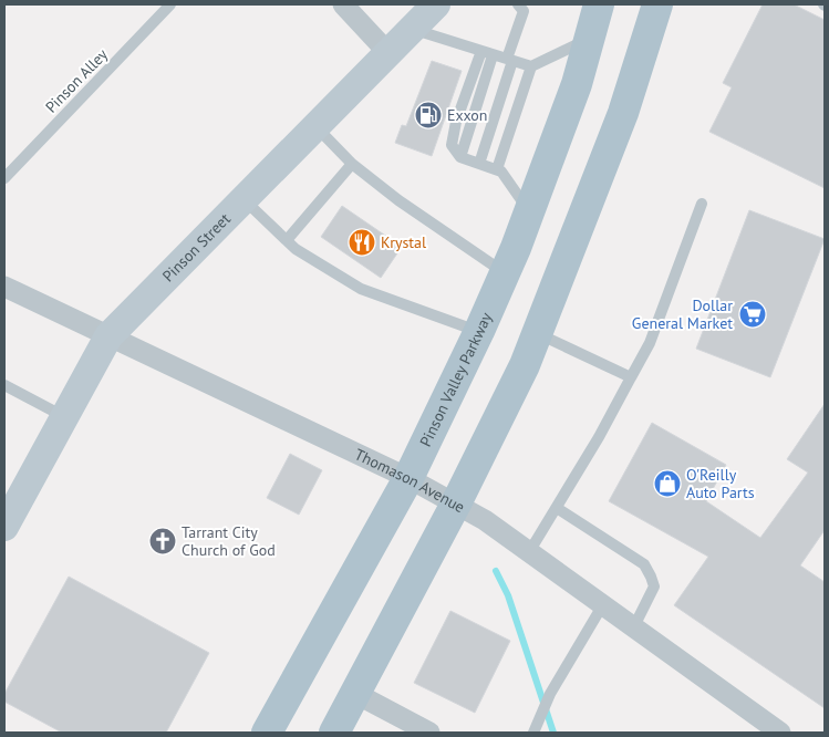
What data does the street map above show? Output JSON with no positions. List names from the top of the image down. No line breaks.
{"streets":{"main road":["Pinson Valley Parkway"],"street":["Pinson Street","Thomason Avenue"],"lane":["Pinson Alley"]},"crossings":[["Pinson Street","Thomason Avenue"],["Pinson Valley Parkway","Thomason Avenue"]],"places":{"fuel station":["Exxon"],"restaurant":["Krystal"],"supermarket":["Dollar General Market"],"shop":["O'Reilly Auto Parts"],"church":["Tarrant City Church of God"]}}
